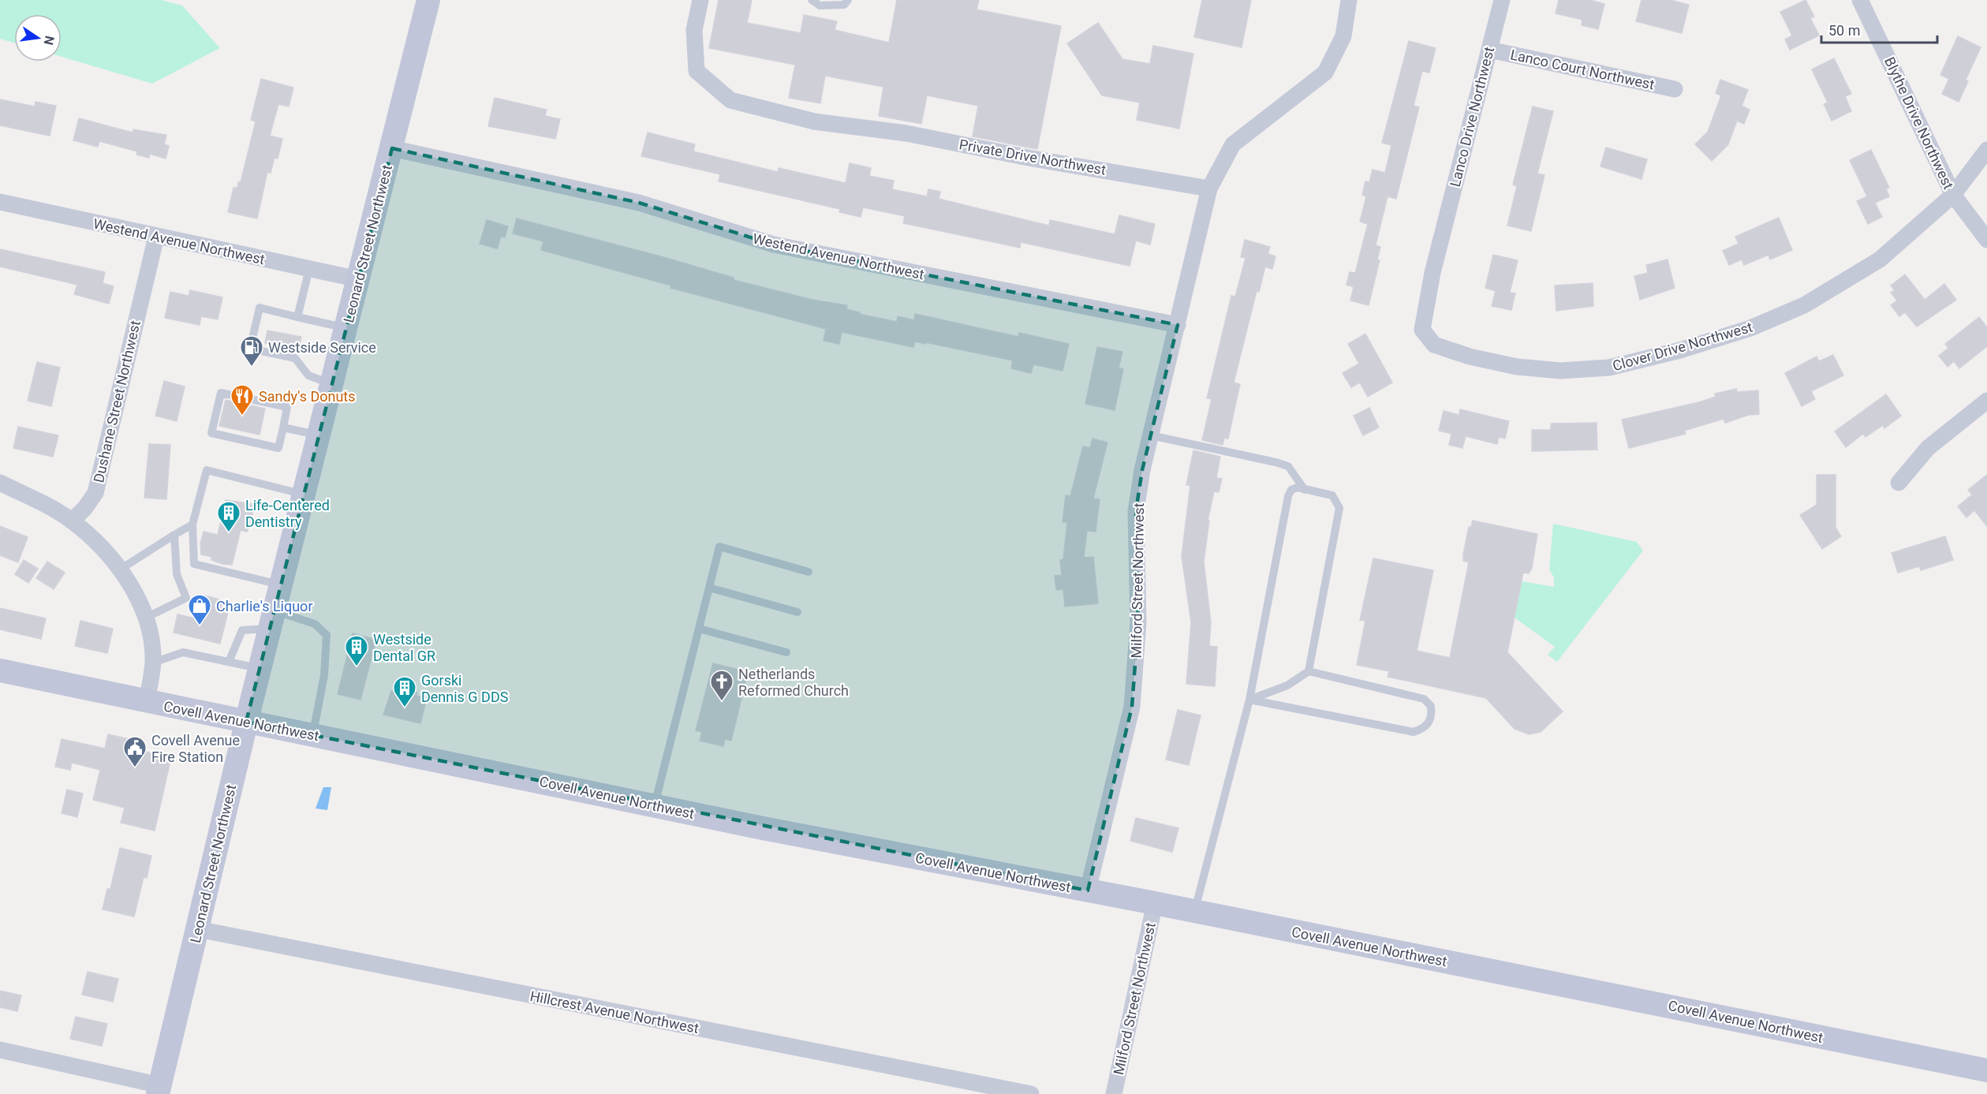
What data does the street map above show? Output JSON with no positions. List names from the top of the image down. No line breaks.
{"streets":{"street":["Lanco Court Northwest","Lanco Drive Northwest","Blythe Drive Northwest","Private Drive Northwest","Westend Avenue Northwest","Leonard Street Northwest","Clover Drive Northwest","Dushane Street Northwest","Milford Street Northwest","Covell Avenue Northwest","Hillcrest Avenue Northwest"]},"crossings":[["Lanco Court Northwest","Lanco Drive Northwest"],["Lanco Drive Northwest","Clover Drive Northwest"],["Blythe Drive Northwest","Clover Drive Northwest"],["Private Drive Northwest","Milford Street Northwest"],["Westend Avenue Northwest","Leonard Street Northwest"],["Westend Avenue Northwest","Dushane Street Northwest"],["Westend Avenue Northwest","Milford Street Northwest"],["Leonard Street Northwest","Covell Avenue Northwest"],["Leonard Street Northwest","Hillcrest Avenue Northwest"],["Milford Street Northwest","Covell Avenue Northwest"]],"places":{"fuel station":["Westside Service"],"restaurant":["Sandy's Donuts"],"building":["Life-Centered Dentistry","Westside Dental GR","Gorski Dennis G DDS"],"shop":["Charlie's Liquor"],"church":["Netherlands Reformed Church"],"public building":["Covell Avenue Fire Station"]},"scale_bar":"50 m","north":"right"}
